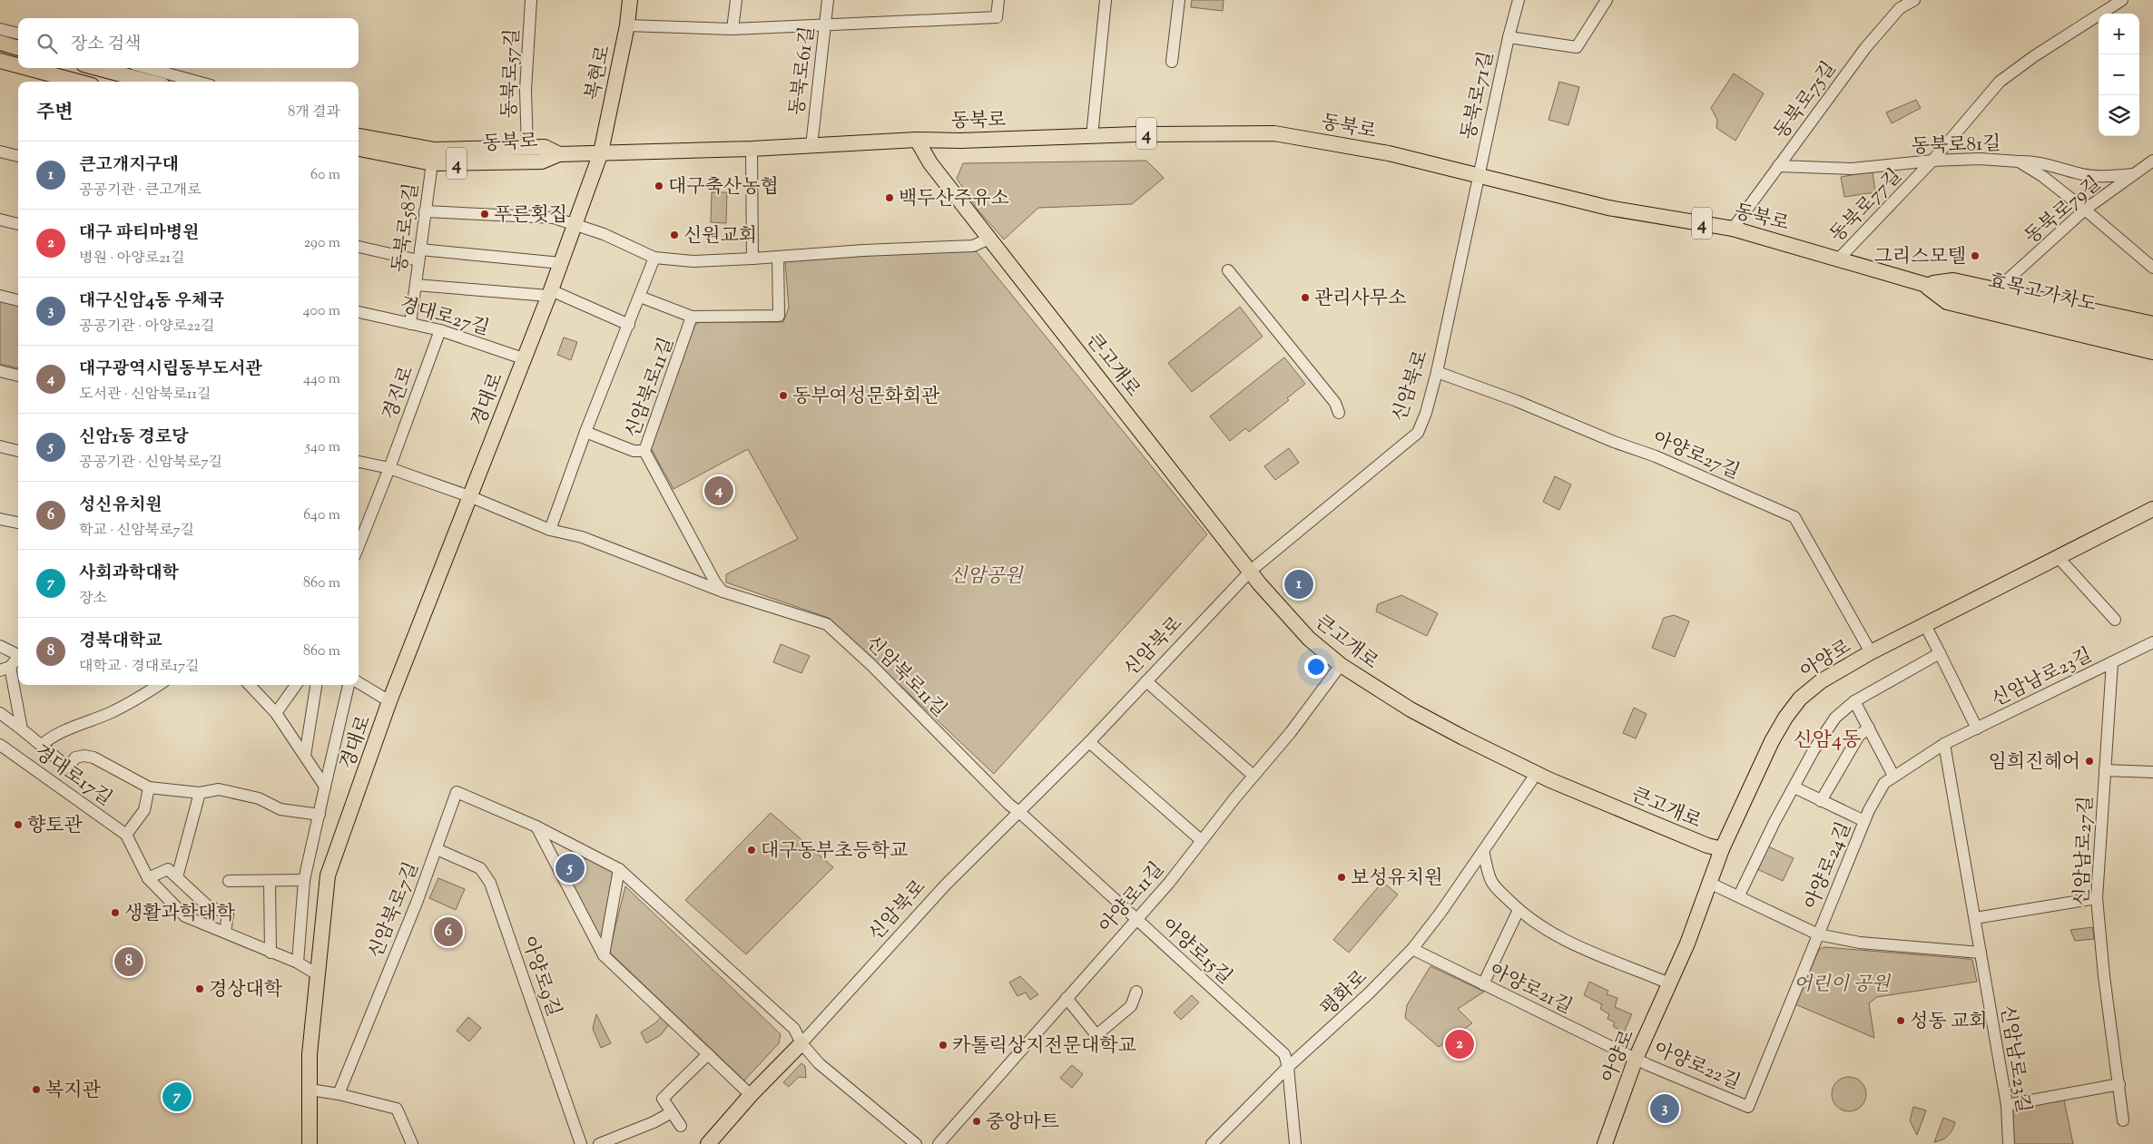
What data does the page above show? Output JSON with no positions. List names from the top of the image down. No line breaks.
{"streets":{"main road":["복현로","동북로","4","효목고가차도","큰고개로","신암북로","경대로","아양로"],"street":["동북로61길","동북로57길","동북로71길","동북로75길","동북로81길","동북로77길","동북로79길","동북로58길","경대로27길","신암북로11길","경진로","아양로27길","신암남로23길","경대로17길","신암남로27길","아양로24길","아양로11길","신암북로7길","아양로15길","아양로9길","아양로21길","평화로","아양로22길"]},"crossings":[["동북로61길","동북로"],["복현로","동북로"],["복현로","경대로"],["동북로57길","동북로"],["동북로71길","동북로"],["동북로71길","신암북로"],["동북로75길","동북로"],["동북로75길","동북로81길"],["동북로","동북로77길"],["동북로","동북로58길"],["동북로","효목고가차도"],["동북로","큰고개로"],["동북로","신암북로"],["동북로","경대로"],["동북로81길","동북로77길"],["동북로81길","동북로79길"],["동북로58길","경대로27길"],["경대로27길","경진로"],["경대로27길","경대로"],["큰고개로","신암북로"],["큰고개로","아양로"],["큰고개로","아양로11길"],["큰고개로","평화로"],["신암북로","신암북로11길"],["신암북로","아양로27길"],["신암북로","신암북로7길"],["신암북로","아양로15길"],["신암북로11길","경대로"],["신암북로11길","아양로15길"],["경대로","경대로17길"],["아양로27길","아양로"],["아양로","아양로24길"],["아양로","아양로21길"],["아양로","아양로22길"],["신암남로23길","아양로24길"],["아양로24길","아양로22길"],["아양로11길","아양로15길"],["신암북로7길","아양로9길"],["아양로15길","평화로"],["아양로21길","평화로"],["아양로21길","아양로22길"]],"districts":["신암4동"],"parks":["신암공원","어린이 공원"],"places":["대구축산농협","백두산주유소","푸른횟집","신원교회","그리스모텔","관리사무소","동부여성문화회관","임희진헤어","향토관","대구동부초등학교","보성유치원","생활과학대학","경상대학","성동 교회","카톨릭상지전문대학교","복지관","중앙마트"],"page":{"map_buttons":["+","−"],"search":"장소 검색","heading":["주변","8개 결과"],"list":[{"mark":"1","name":"큰고개지구대","note":"공공기관 · 큰고개로","value":"60 m"},{"mark":"2","name":"대구 파티마병원","note":"병원 · 아양로21길","value":"290 m"},{"mark":"3","name":"대구신암4동 우체국","note":"공공기관 · 아양로22길","value":"400 m"},{"mark":"4","name":"대구광역시립동부도서관","note":"도서관 · 신암북로11길","value":"440 m"},{"mark":"5","name":"신암1동 경로당","note":"공공기관 · 신암북로7길","value":"540 m"},{"mark":"6","name":"성신유치원","note":"학교 · 신암북로7길","value":"640 m"},{"mark":"7","name":"사회과학대학","note":"장소","value":"860 m"},{"mark":"8","name":"경북대학교","note":"대학교 · 경대로17길","value":"860 m"}],"pins":["4","1","5","6","8","2","7","3"]}}
